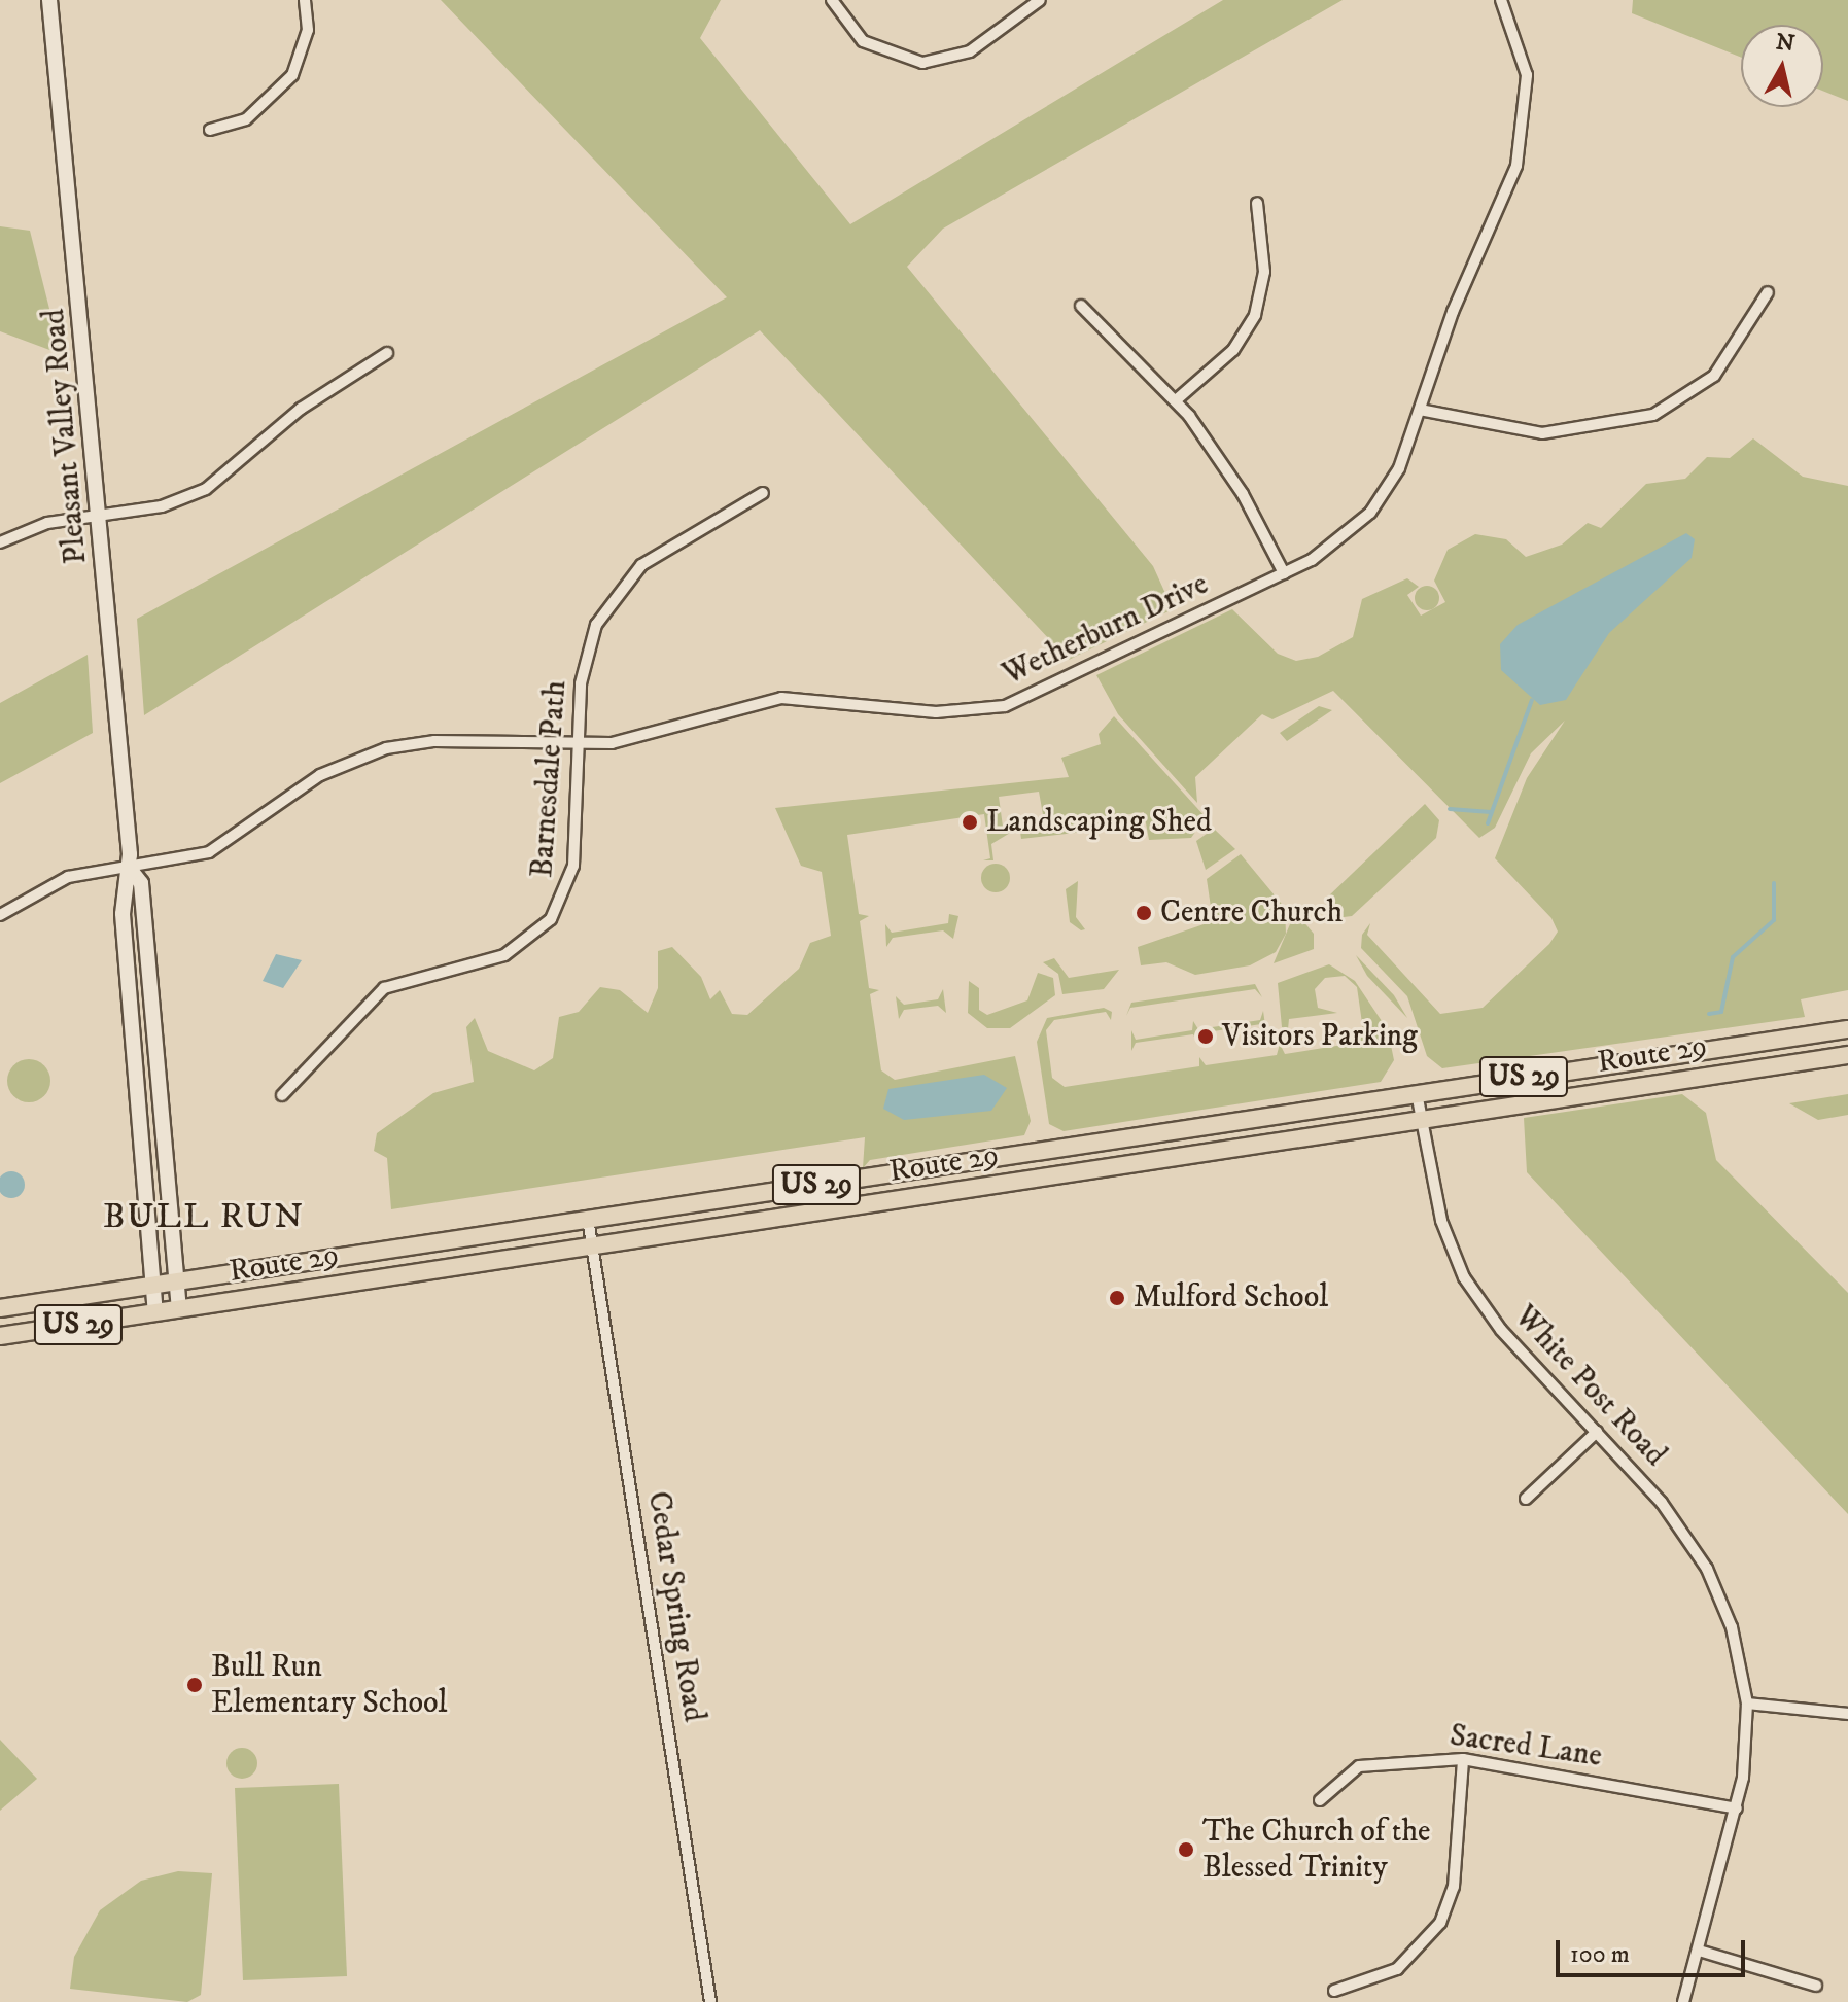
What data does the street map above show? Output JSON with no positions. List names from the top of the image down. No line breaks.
{"streets":{"main road":["Pleasant Valley Road","Route 29","US 29"],"street":["Wetherburn Drive","Barnesdale Path","White Post Road","Cedar Spring Road","Sacred Lane"]},"crossings":[["Pleasant Valley Road","Wetherburn Drive"],["Pleasant Valley Road","Route 29"],["Wetherburn Drive","Barnesdale Path"],["Route 29","White Post Road"],["Route 29","Cedar Spring Road"],["White Post Road","Sacred Lane"]],"districts":["BULL RUN"],"places":["Landscaping Shed","Centre Church","Visitors Parking","Mulford School","Bull Run Elementary School","The Church of the Blessed Trinity"],"scale_bar":"100 m","north":"top"}
